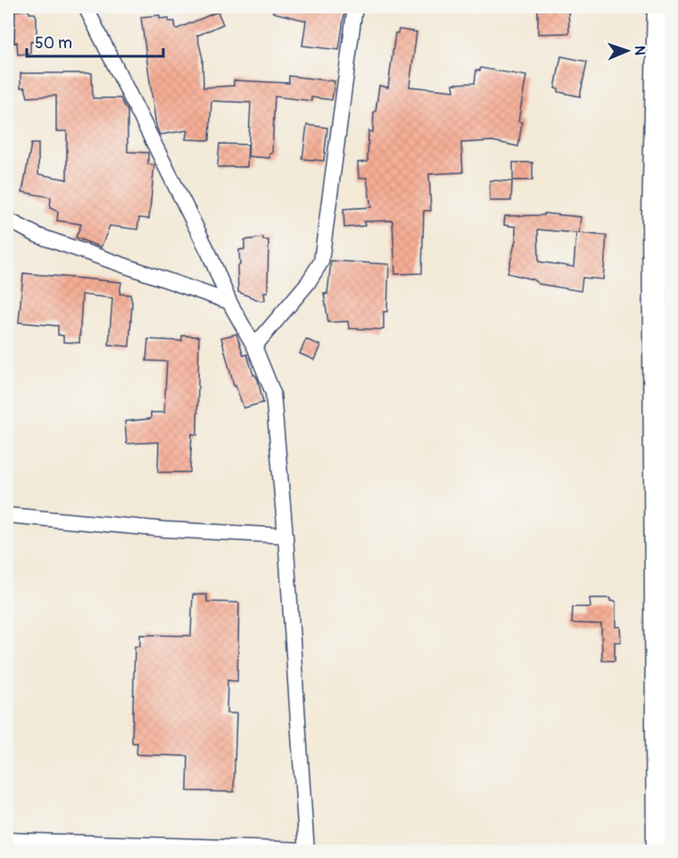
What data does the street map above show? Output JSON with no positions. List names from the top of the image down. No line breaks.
{"scale_bar":"50 m","north":"right"}
